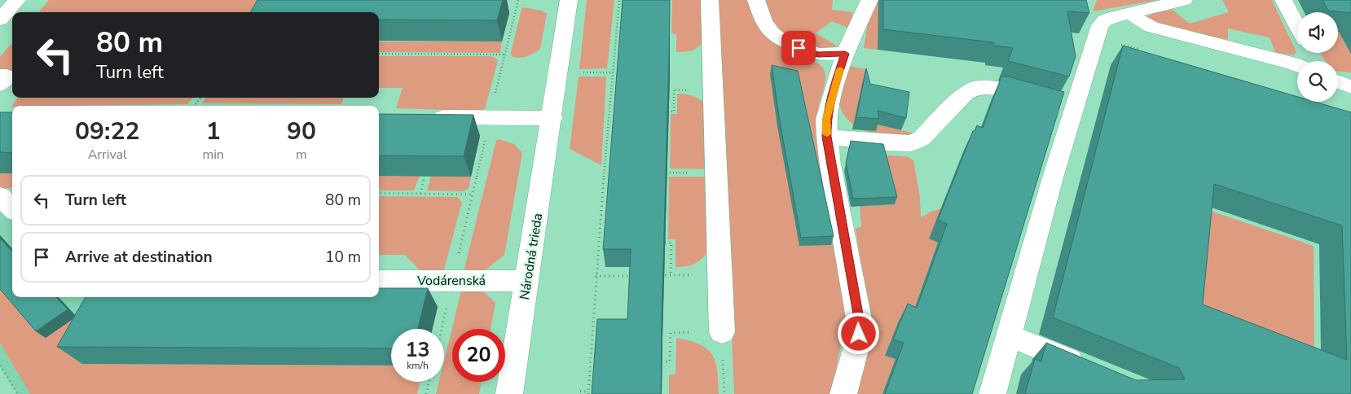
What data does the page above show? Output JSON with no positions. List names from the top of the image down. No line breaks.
{"streets":{"street":["Národná trieda","Vodárenská"]},"crossings":[["Národná trieda","Vodárenská"]],"page":{"turn":["80 m","Turn left"],"eta":["09:22","Arrival","1","min","90","m"],"list":[{"name":"Turn left","value":"80 m"},{"name":"Arrive at destination","value":"10 m"}],"speed":"13 km/h","limit":"20"}}
